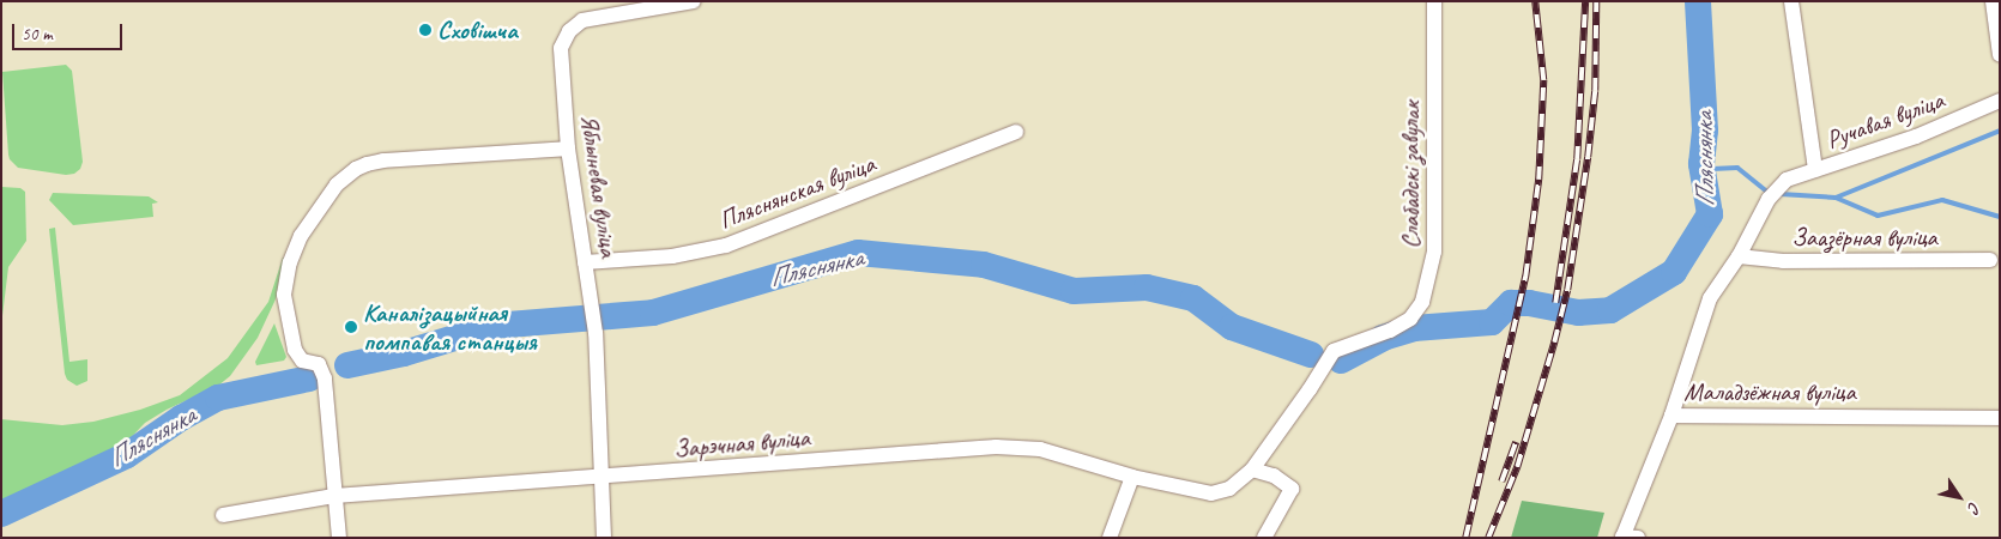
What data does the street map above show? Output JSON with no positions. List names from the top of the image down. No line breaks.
{"streets":{"street":["Ручавая вуліца","Слабадскі завулак","Яблыневая вуліца","Пляснянская вуліца","Заазёрная вуліца","Маладзёжная вуліца","Зарэчная вуліца"]},"crossings":[["Ручавая вуліца","Маладзёжная вуліца"],["Слабадскі завулак","Зарэчная вуліца"],["Яблыневая вуліца","Пляснянская вуліца"],["Яблыневая вуліца","Зарэчная вуліца"],["Заазёрная вуліца","Маладзёжная вуліца"]],"water":["Пляснянка"],"places":["Сховішча","Каналізацыйная помпавая станцыя"],"scale_bar":"50 m","north":"bottom right"}
